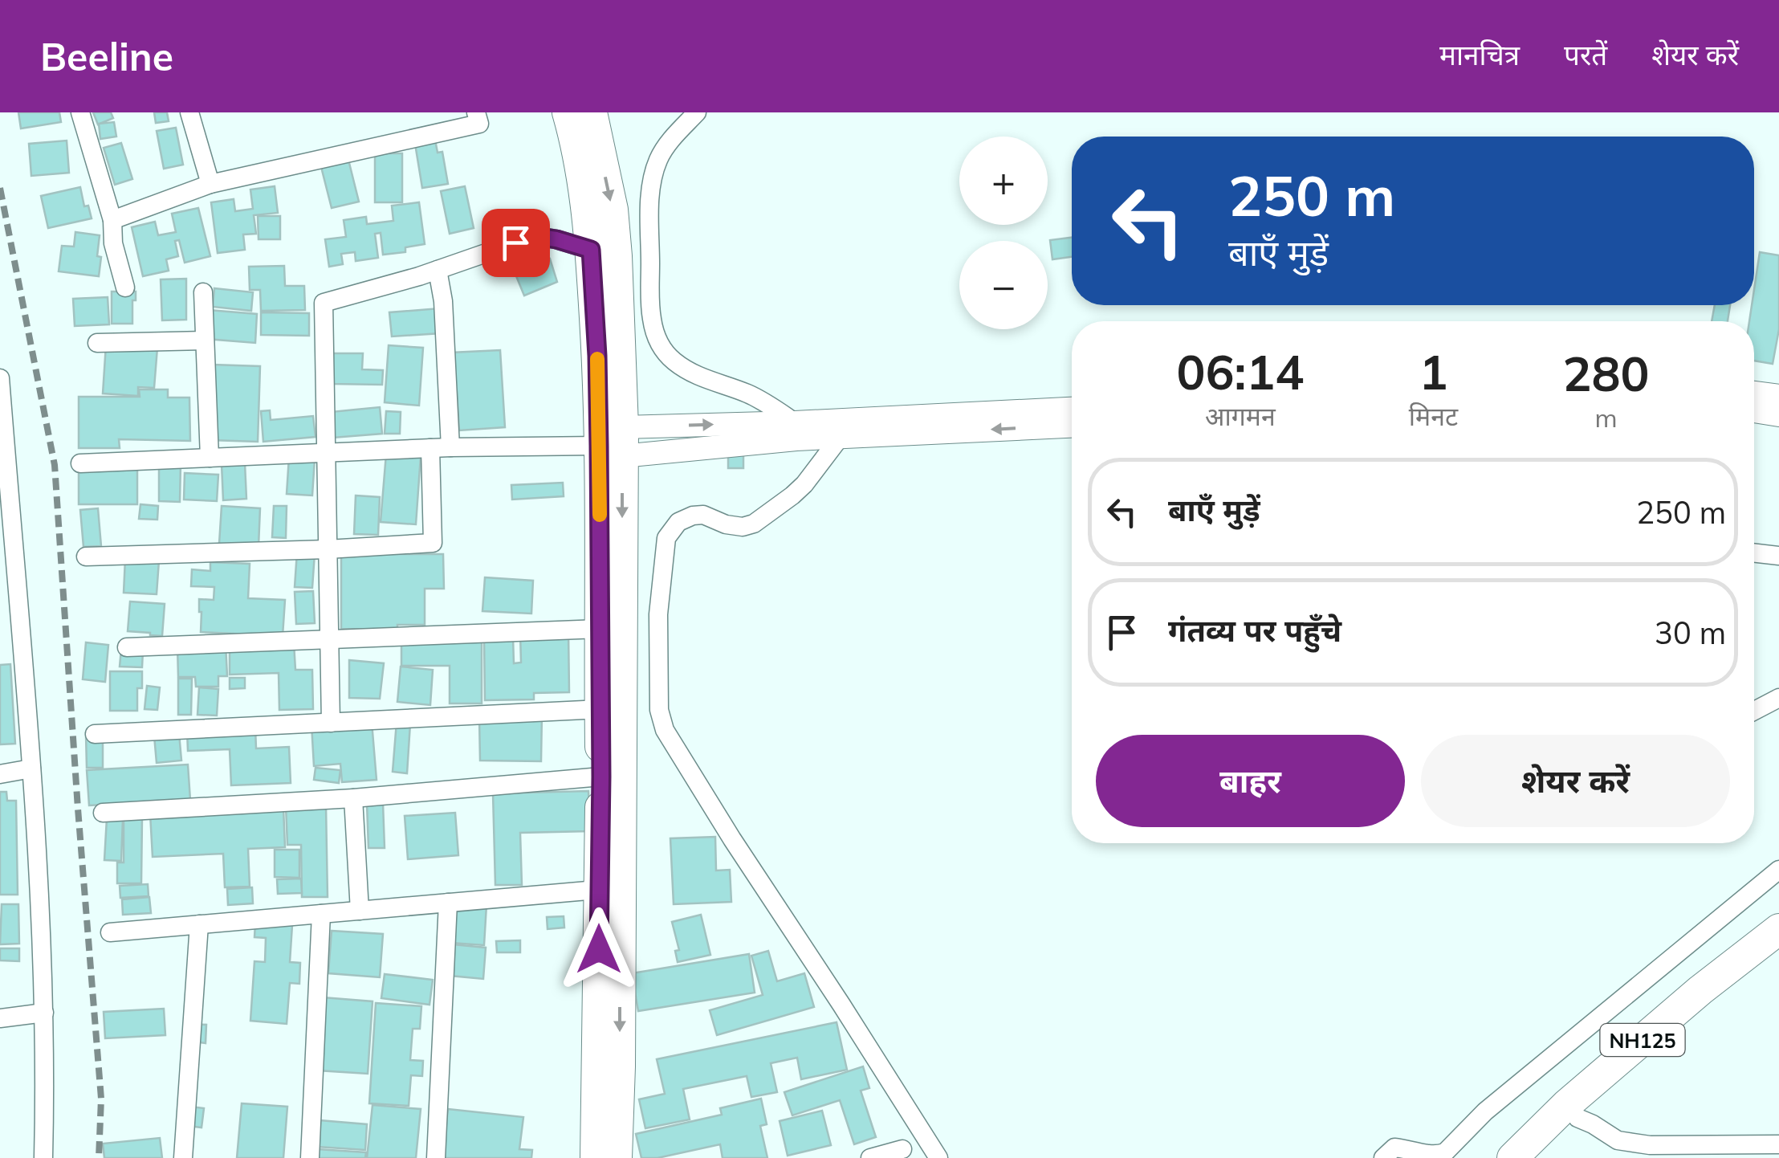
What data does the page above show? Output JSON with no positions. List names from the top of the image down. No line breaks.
{"streets":{"highway":["NH125"]},"page":{"header":"Beeline","nav":["मानचित्र","परतें","शेयर करें"],"map_buttons":["+","−"],"turn":["250 m","बाएँ मुड़ें"],"eta":["06:14","आगमन","1","मिनट","280","m"],"list":[{"name":"बाएँ मुड़ें","value":"250 m"},{"name":"गंतव्य पर पहुँचे","value":"30 m"}],"buttons":["बाहर","शेयर करें"]}}
